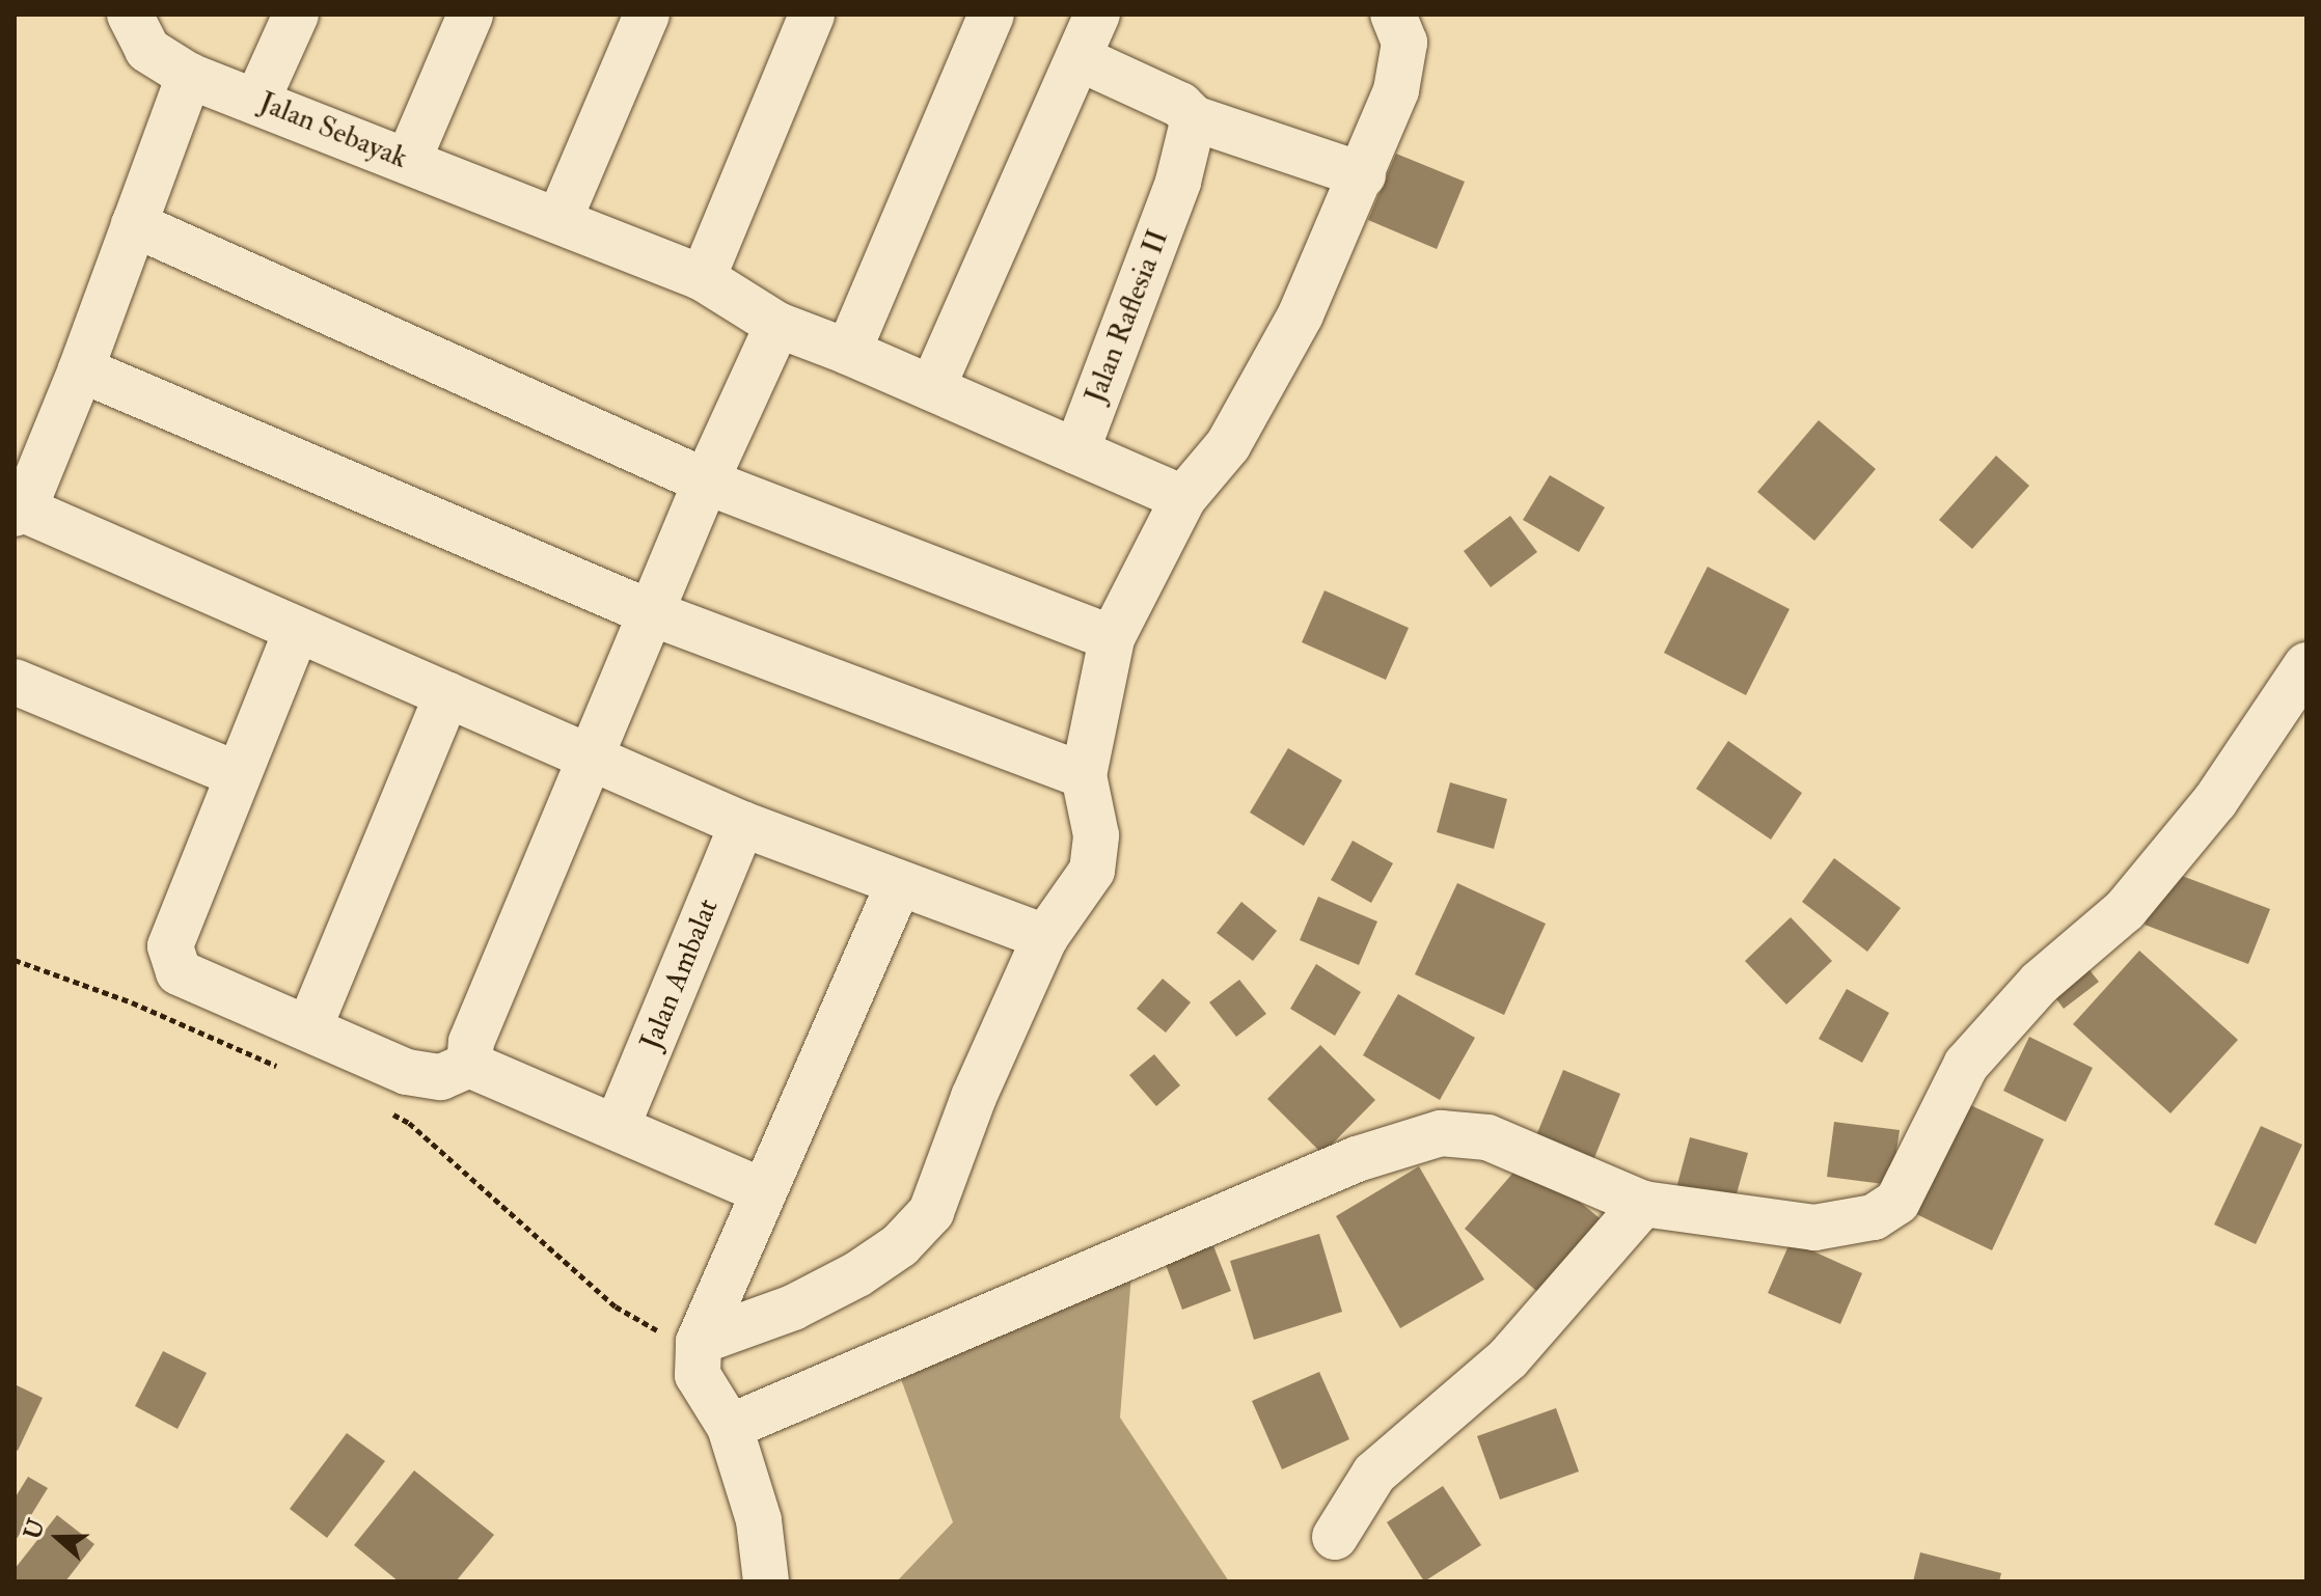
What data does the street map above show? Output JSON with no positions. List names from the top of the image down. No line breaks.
{"streets":{"street":["Jalan Sebayak","Jalan Raflesia II","Jalan Ambalat"]},"crossings":[["Jalan Sebayak","Jalan Raflesia II"]],"north":"left"}
